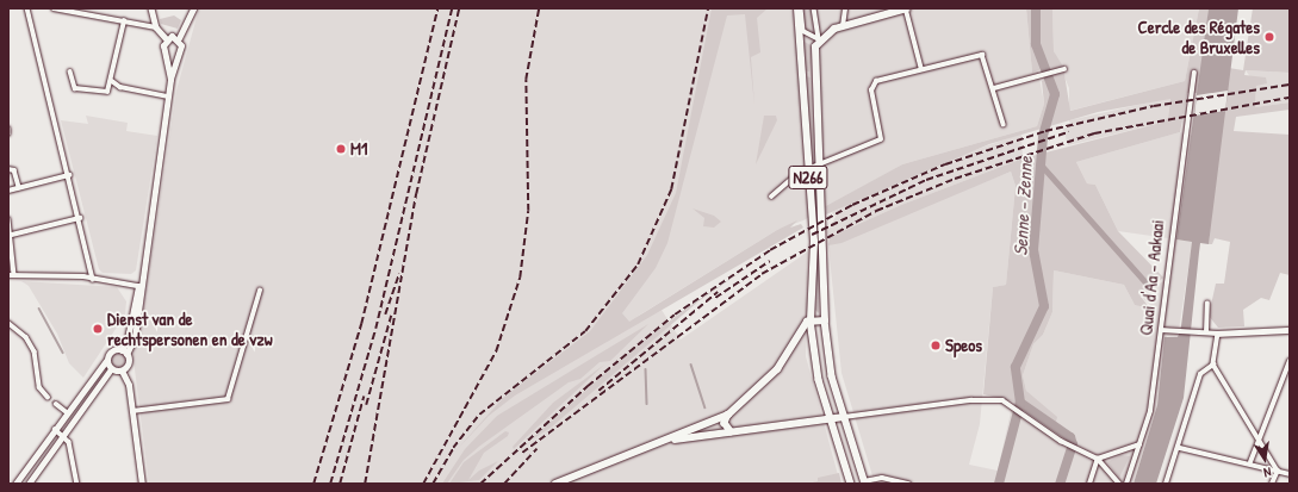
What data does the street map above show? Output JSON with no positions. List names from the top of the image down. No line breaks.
{"streets":{"highway":["N266"],"street":["Quai d'Aa - Aakaai"]},"water":["Senne - Zenne"],"places":["Cercle des Régates de Bruxelles","M1","Dienst van de rechtspersonen en de vzw","Speos"],"north":"bottom"}
